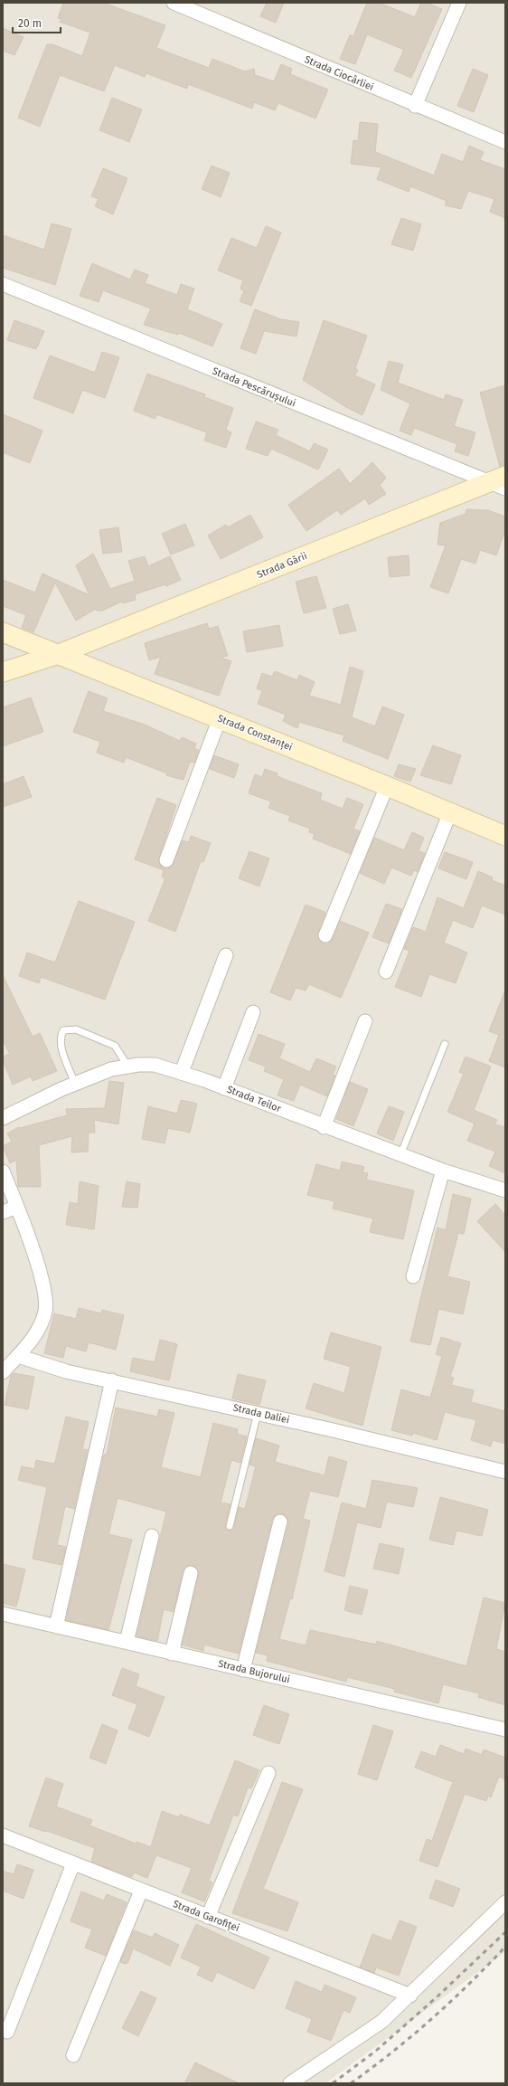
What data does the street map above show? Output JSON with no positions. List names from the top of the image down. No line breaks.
{"streets":{"street":["Strada Ciocârliei","Strada Pescărușului","Strada Gării","Strada Constanței","Strada Teilor","Strada Daliei","Strada Bujorului","Strada Garofiței"]},"crossings":[["Strada Pescărușului","Strada Gării"],["Strada Gării","Strada Constanței"]],"scale_bar":"20 m"}
